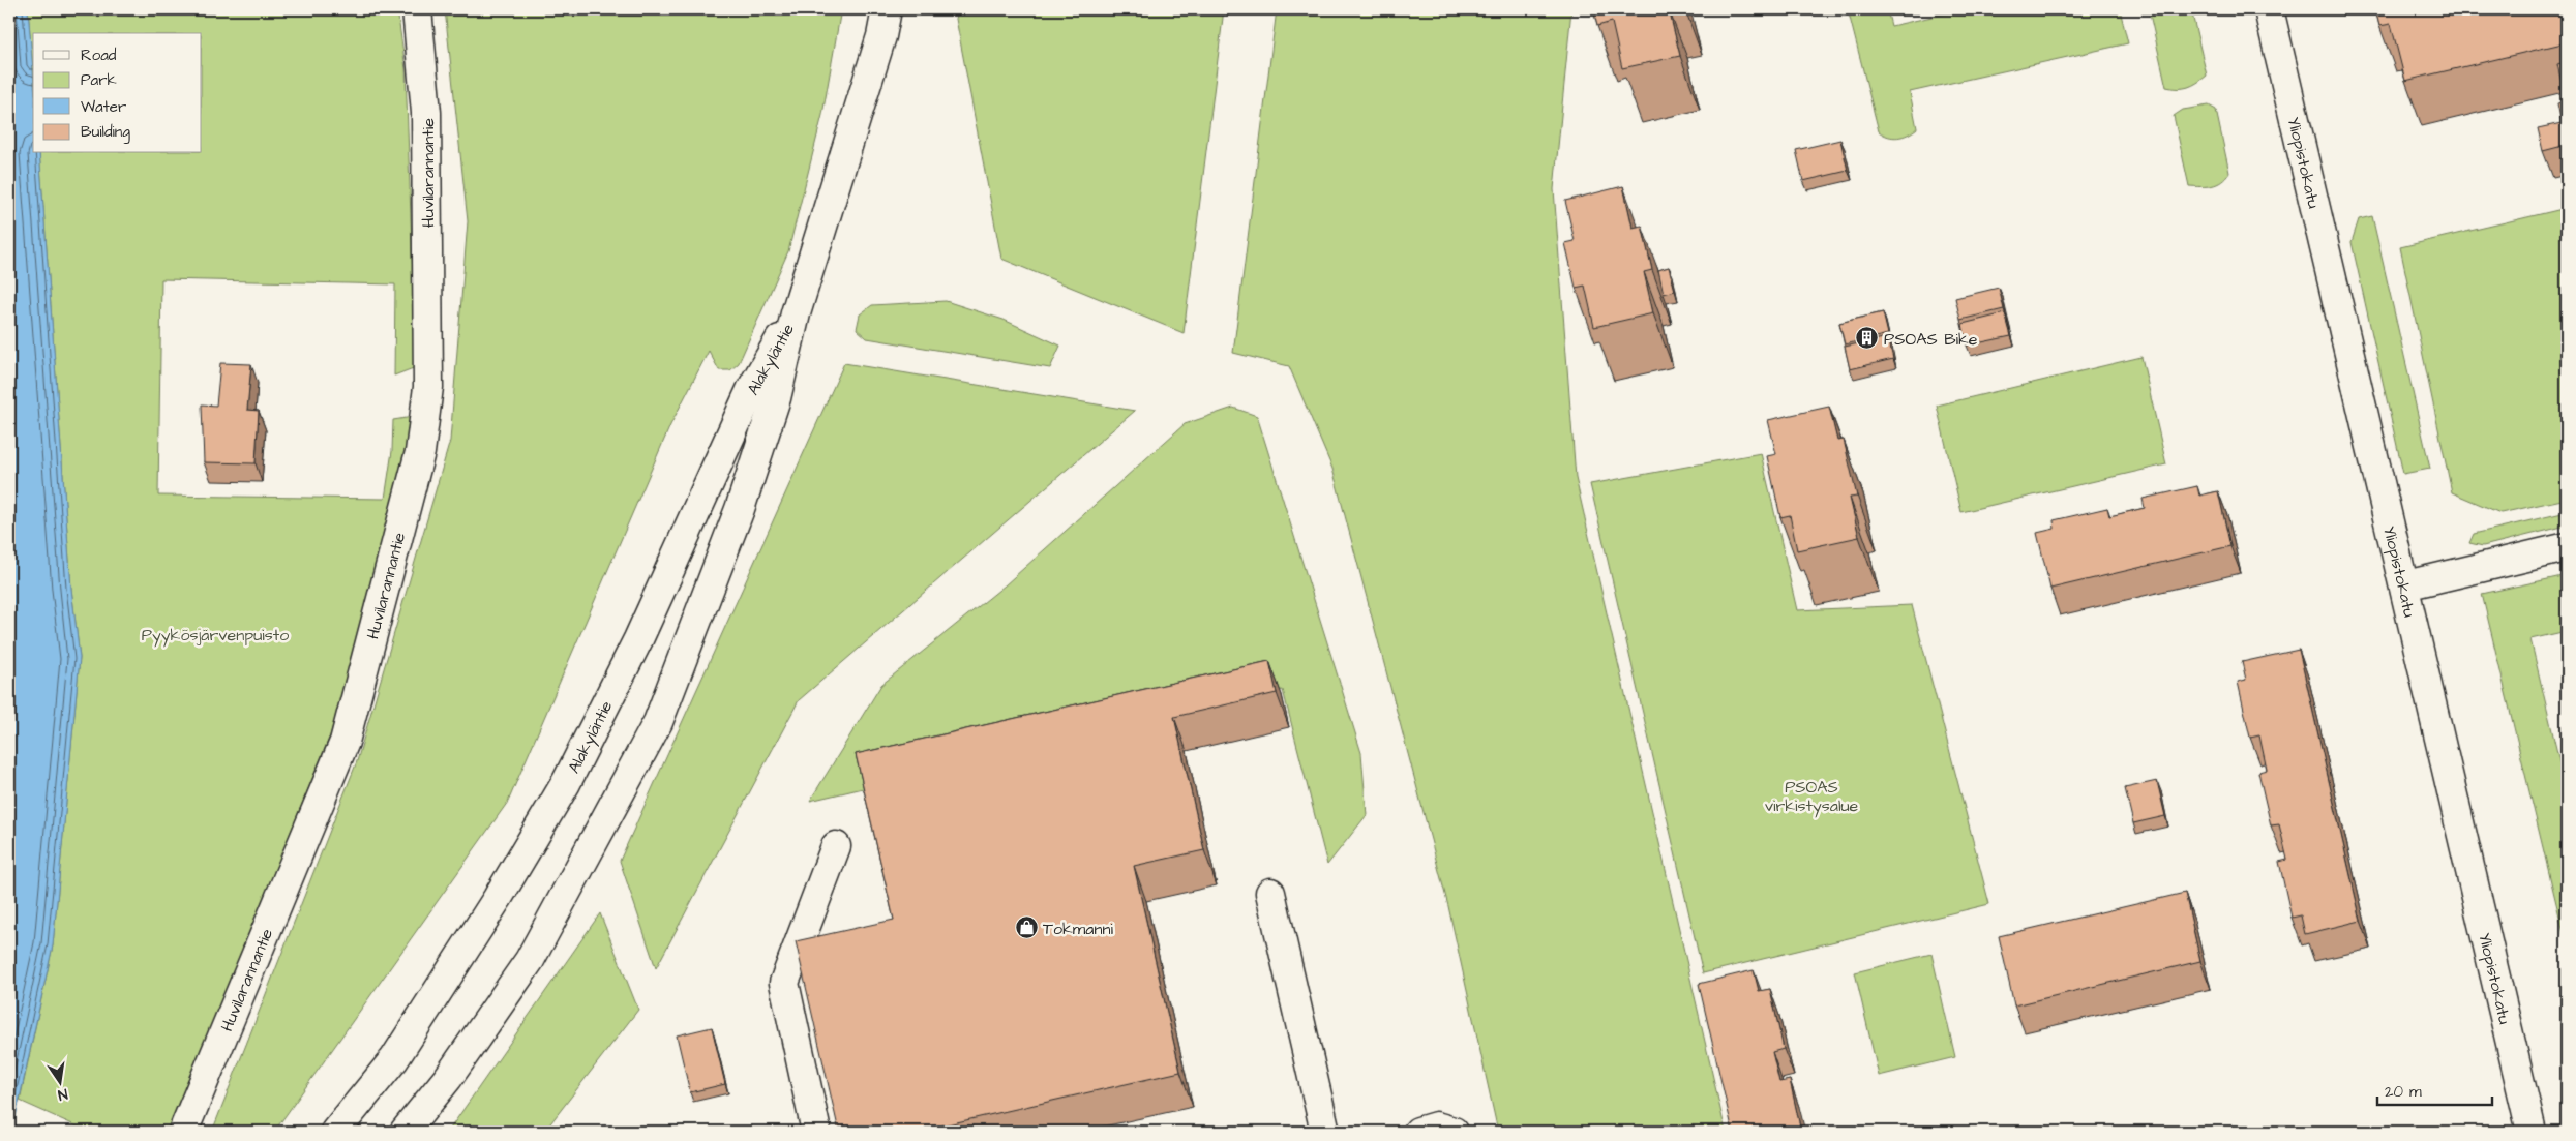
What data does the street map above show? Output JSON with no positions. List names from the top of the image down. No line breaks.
{"streets":{"street":["Yliopistokatu","Huvilarannantie","Alakyläntie"]},"parks":["Pyykösjärvenpuisto","PSOAS virkistysalue"],"places":{"building":["PSOAS Bike"],"shop":["Tokmanni"]},"legend":["Road","Park","Water","Building"],"scale_bar":"20 m","north":"bottom"}
